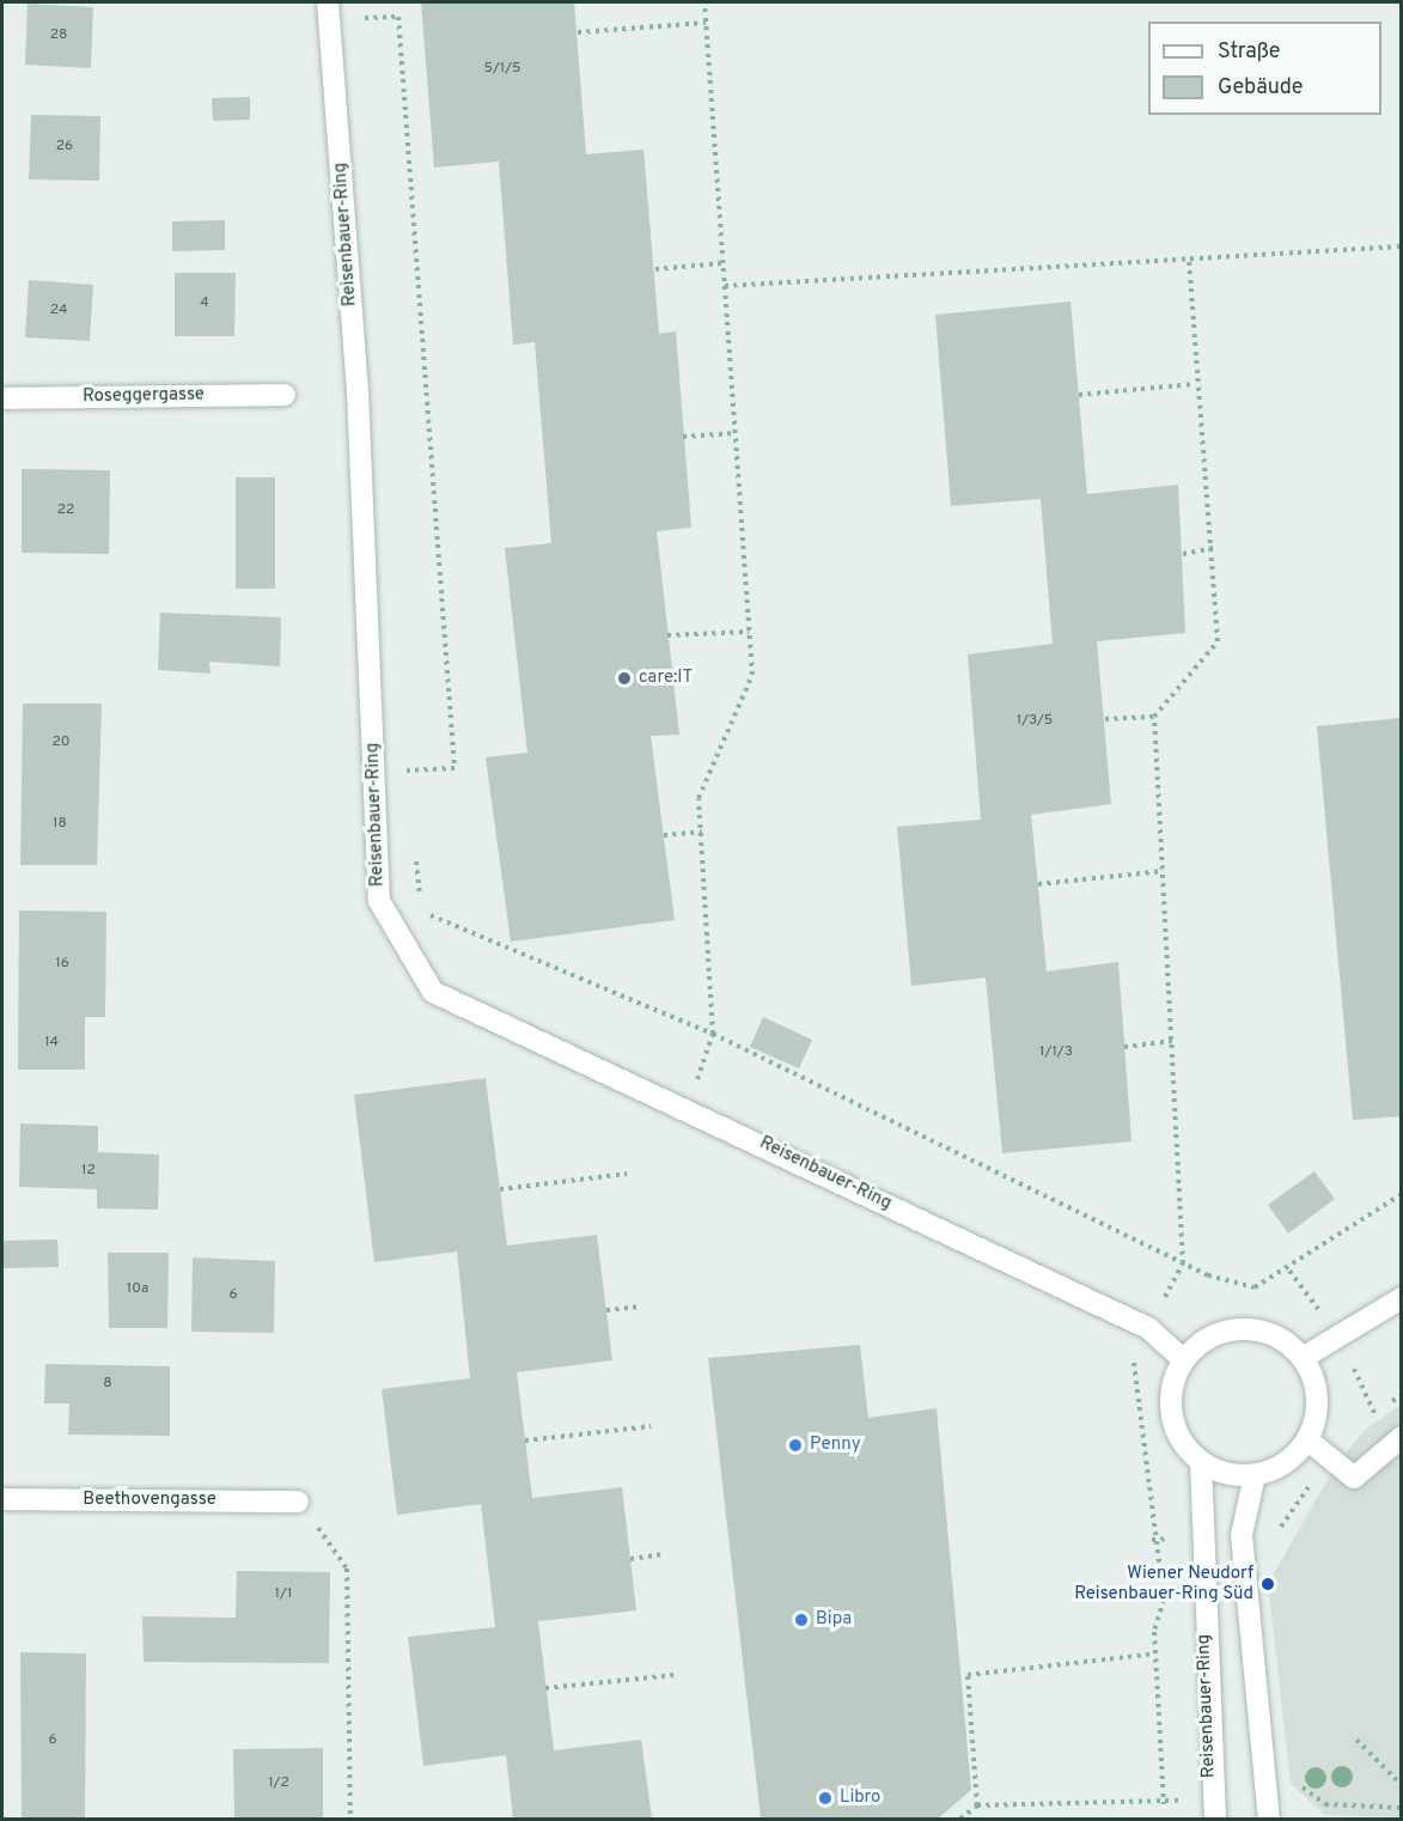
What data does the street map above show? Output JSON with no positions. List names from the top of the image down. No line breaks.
{"streets":{"street":["Reisenbauer-Ring","Roseggergasse","Beethovengasse"]},"places":["care:IT","Penny","Wiener Neudorf Reisenbauer-Ring Süd","Bipa","Libro"],"house_numbers":["28","5/1/5","26","4","24","22","1/3/5","20","18","16","14","1/1/3","12","10a","6","8","1/1","6","1/2"],"legend":["Straße","Gebäude"]}
